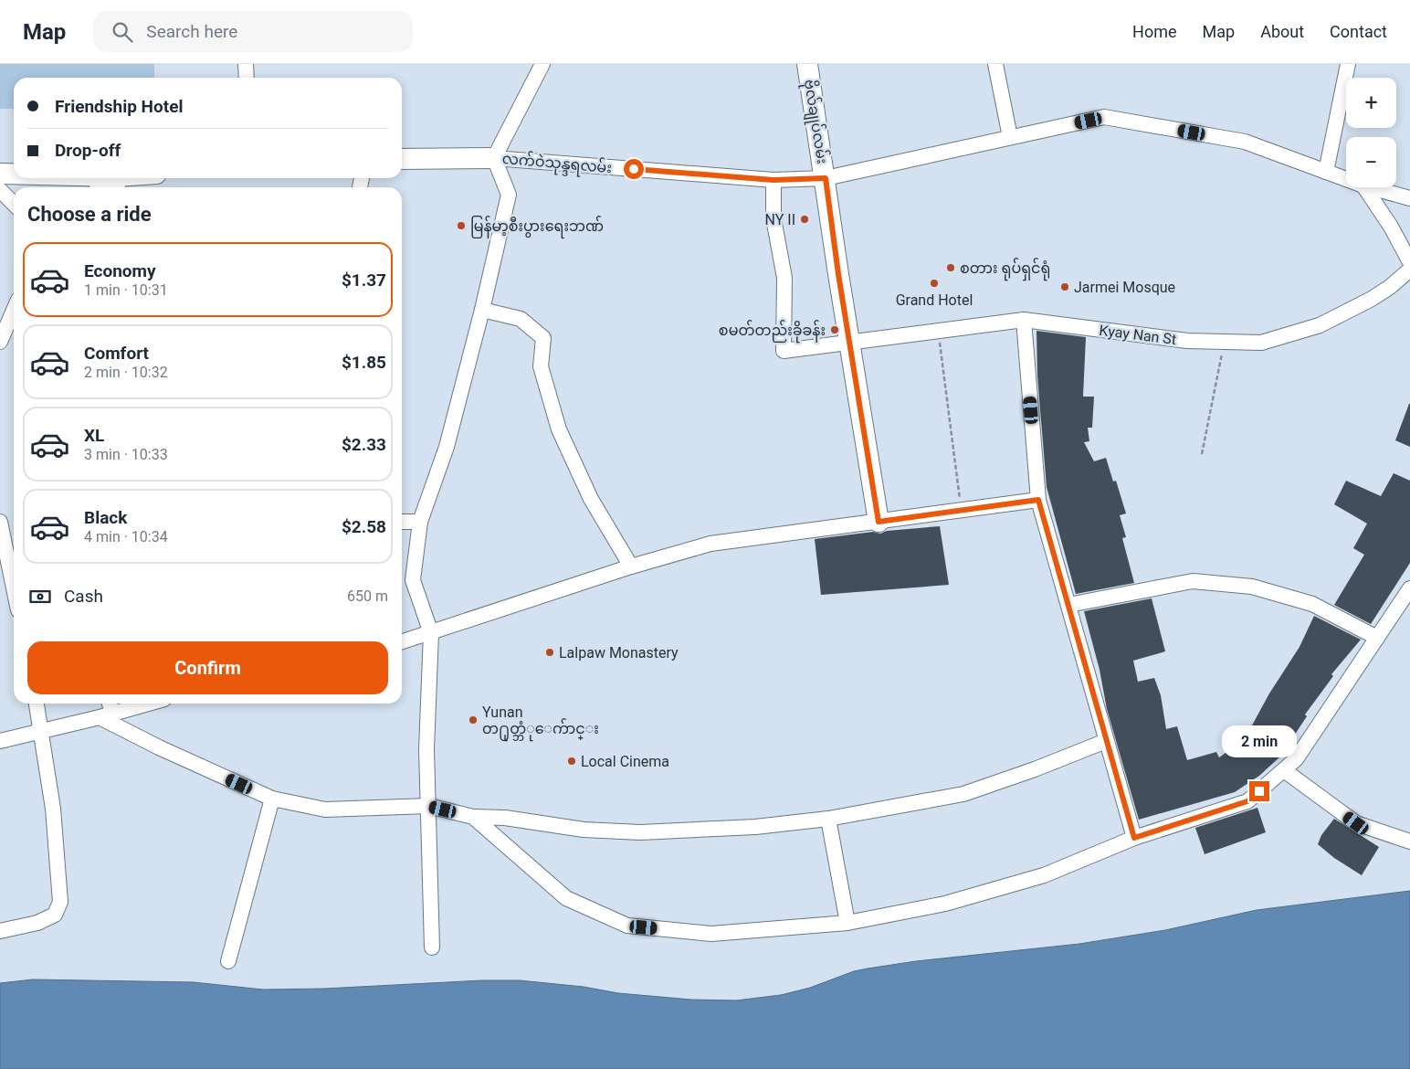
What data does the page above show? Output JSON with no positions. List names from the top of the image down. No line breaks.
{"streets":{"street":["ဗိုလ်ချုပ်လမ်း","လက်ဝဲသုန္ဒရလမ်း","Kyay Nan St"]},"crossings":[["ဗိုလ်ချုပ်လမ်း","လက်ဝဲသုန္ဒရလမ်း"],["ဗိုလ်ချုပ်လမ်း","Kyay Nan St"],["လက်ဝဲသုန္ဒရလမ်း","Kyay Nan St"]],"places":["NY II","မြန်မာ့စီးပွားရေးဘဏ်","စတား ရုပ်ရှင်ရုံ","Grand Hotel","Jarmei Mosque","စမတ်တည်းခိုခန်း","Lalpaw Monastery","Yunan တ႐ုတ္ဘံုေက်ာင္း","Local Cinema"],"page":{"header":"Map","search":"Search here","nav":["Home","Map","About","Contact"],"map_buttons":["+","−"],"banner":["Friendship Hotel","Drop-off"],"heading":"Choose a ride","list":[{"name":"Economy","note":"1 min · 10:31","value":"$1.37"},{"name":"Comfort","note":"2 min · 10:32","value":"$1.85"},{"name":"XL","note":"3 min · 10:33","value":"$2.33"},{"name":"Black","note":"4 min · 10:34","value":"$2.58"}],"pay":["Cash","650 m"],"buttons":"Confirm","bubble":"2 min"}}
